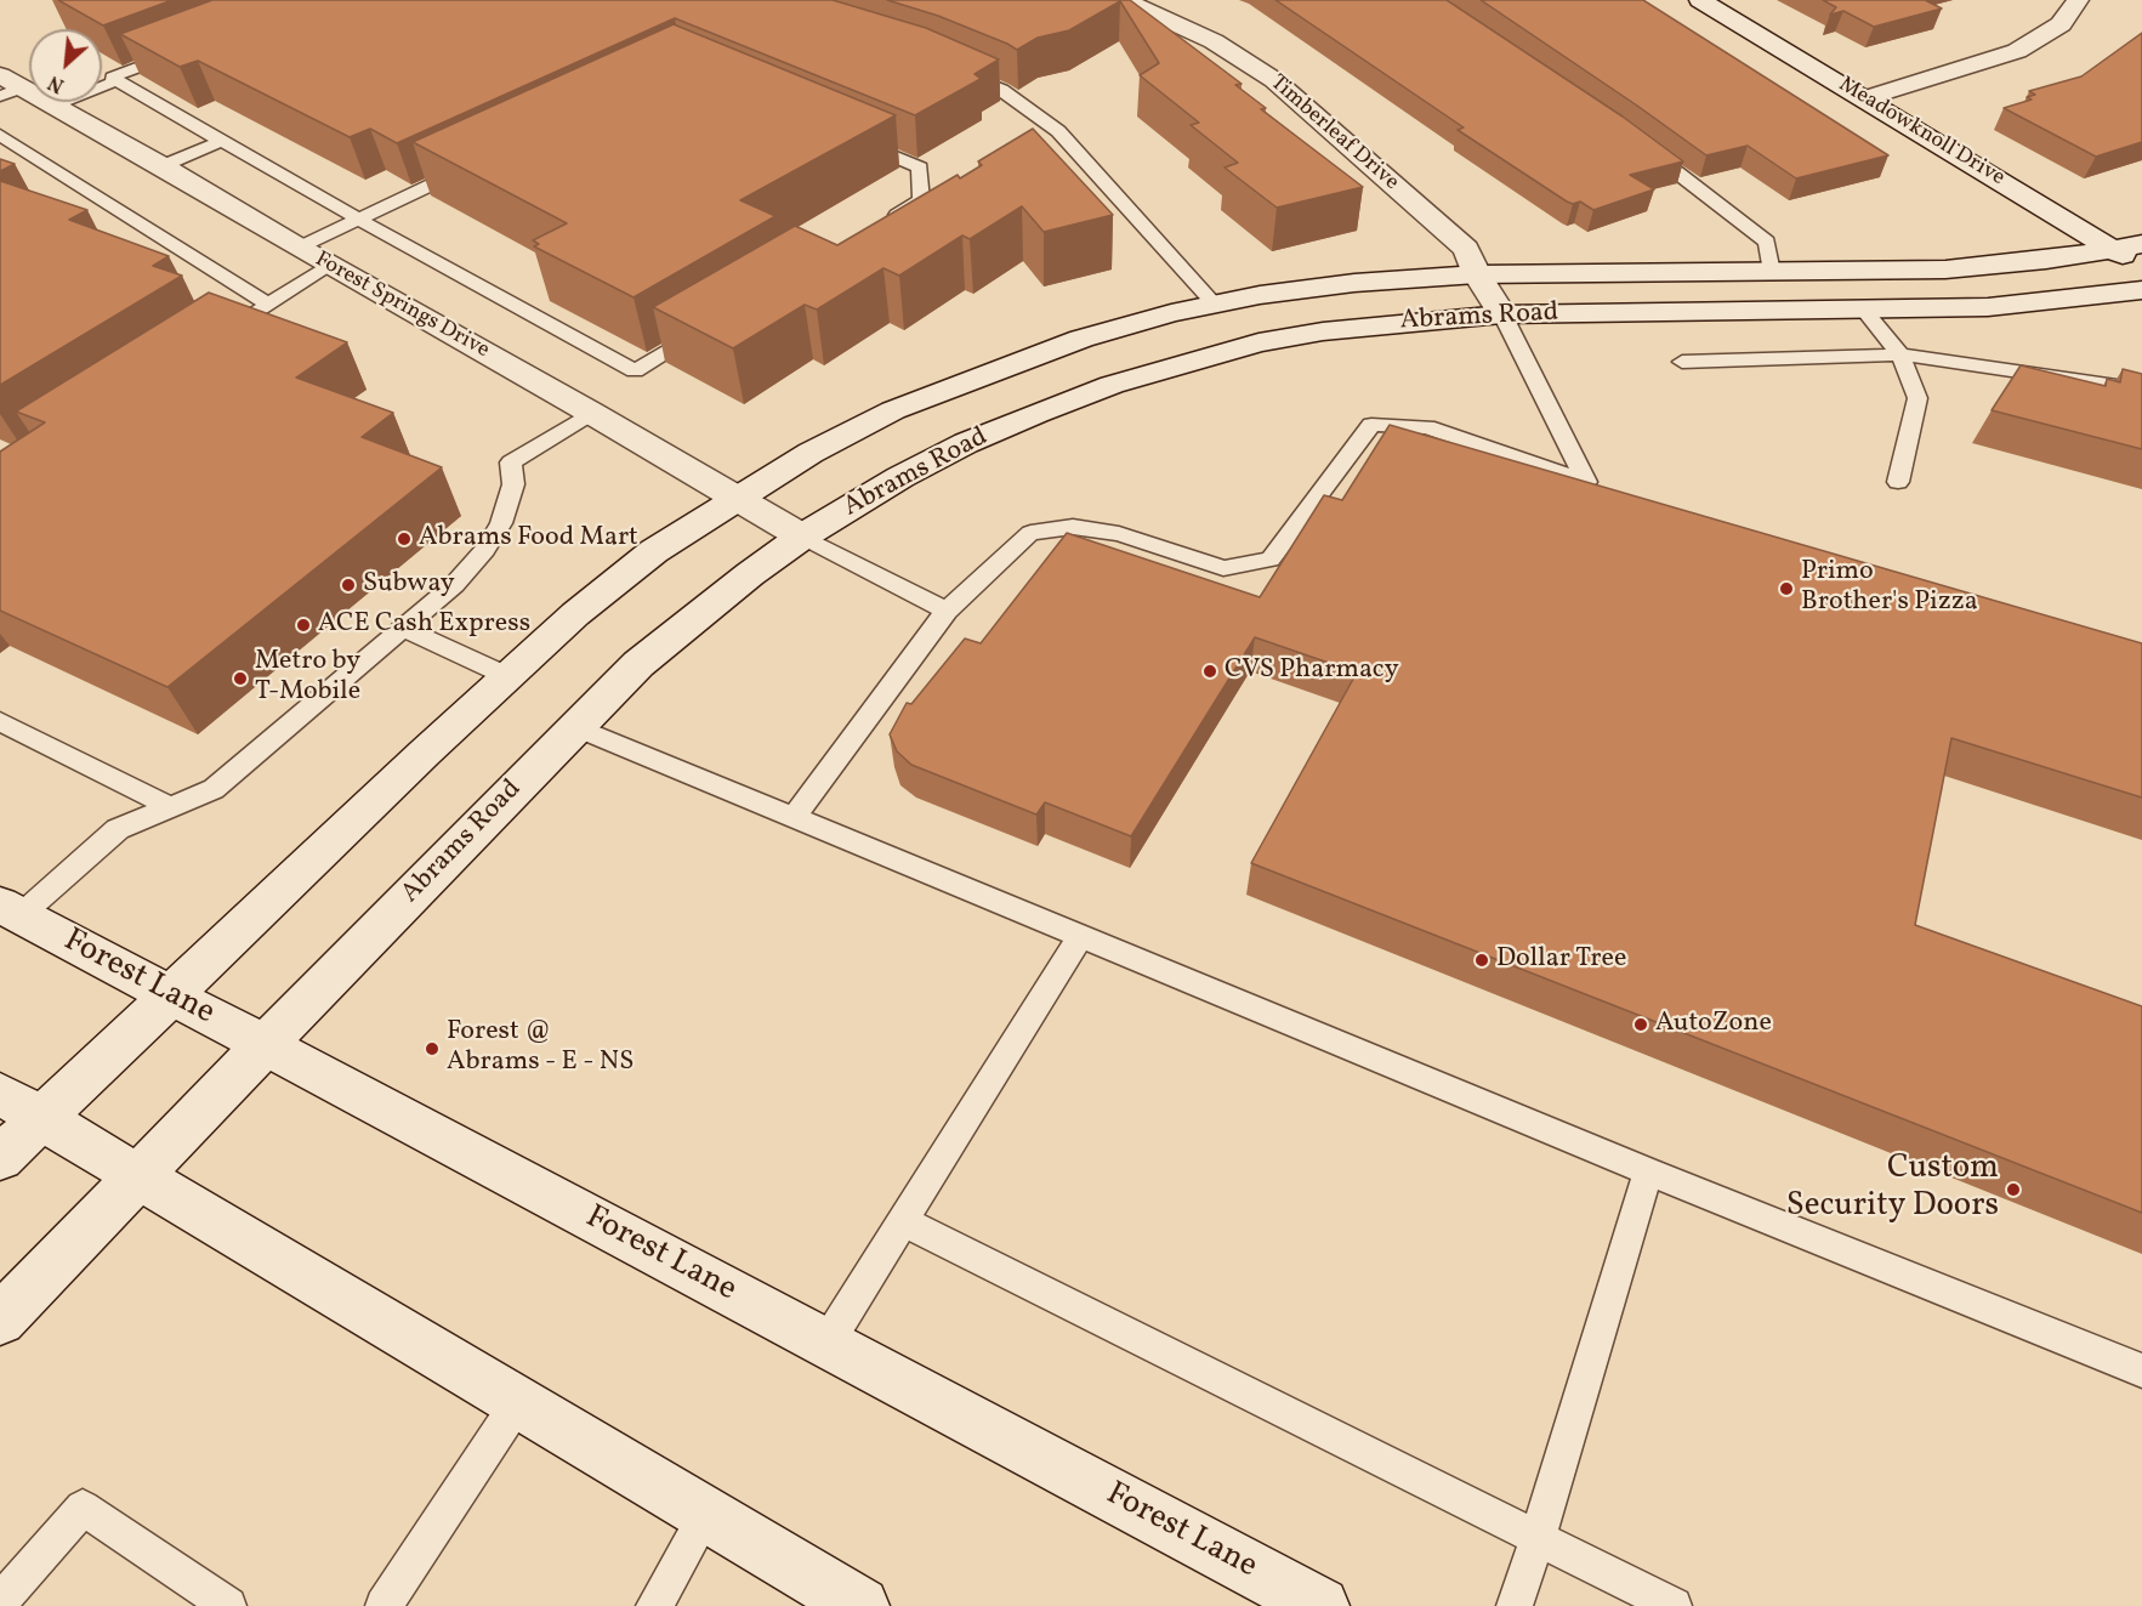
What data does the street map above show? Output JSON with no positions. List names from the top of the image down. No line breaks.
{"streets":{"main road":["Meadowknoll Drive","Timberleaf Drive","Forest Springs Drive","Abrams Road","Forest Lane"]},"crossings":[["Meadowknoll Drive","Abrams Road"],["Timberleaf Drive","Abrams Road"],["Forest Springs Drive","Abrams Road"],["Abrams Road","Forest Lane"]],"places":["Abrams Food Mart","Subway","Primo Brother's Pizza","ACE Cash Express","CVS Pharmacy","Metro by T-Mobile","Dollar Tree","AutoZone","Forest @ Abrams - E - NS","Custom Security Doors"],"north":"bottom left"}
